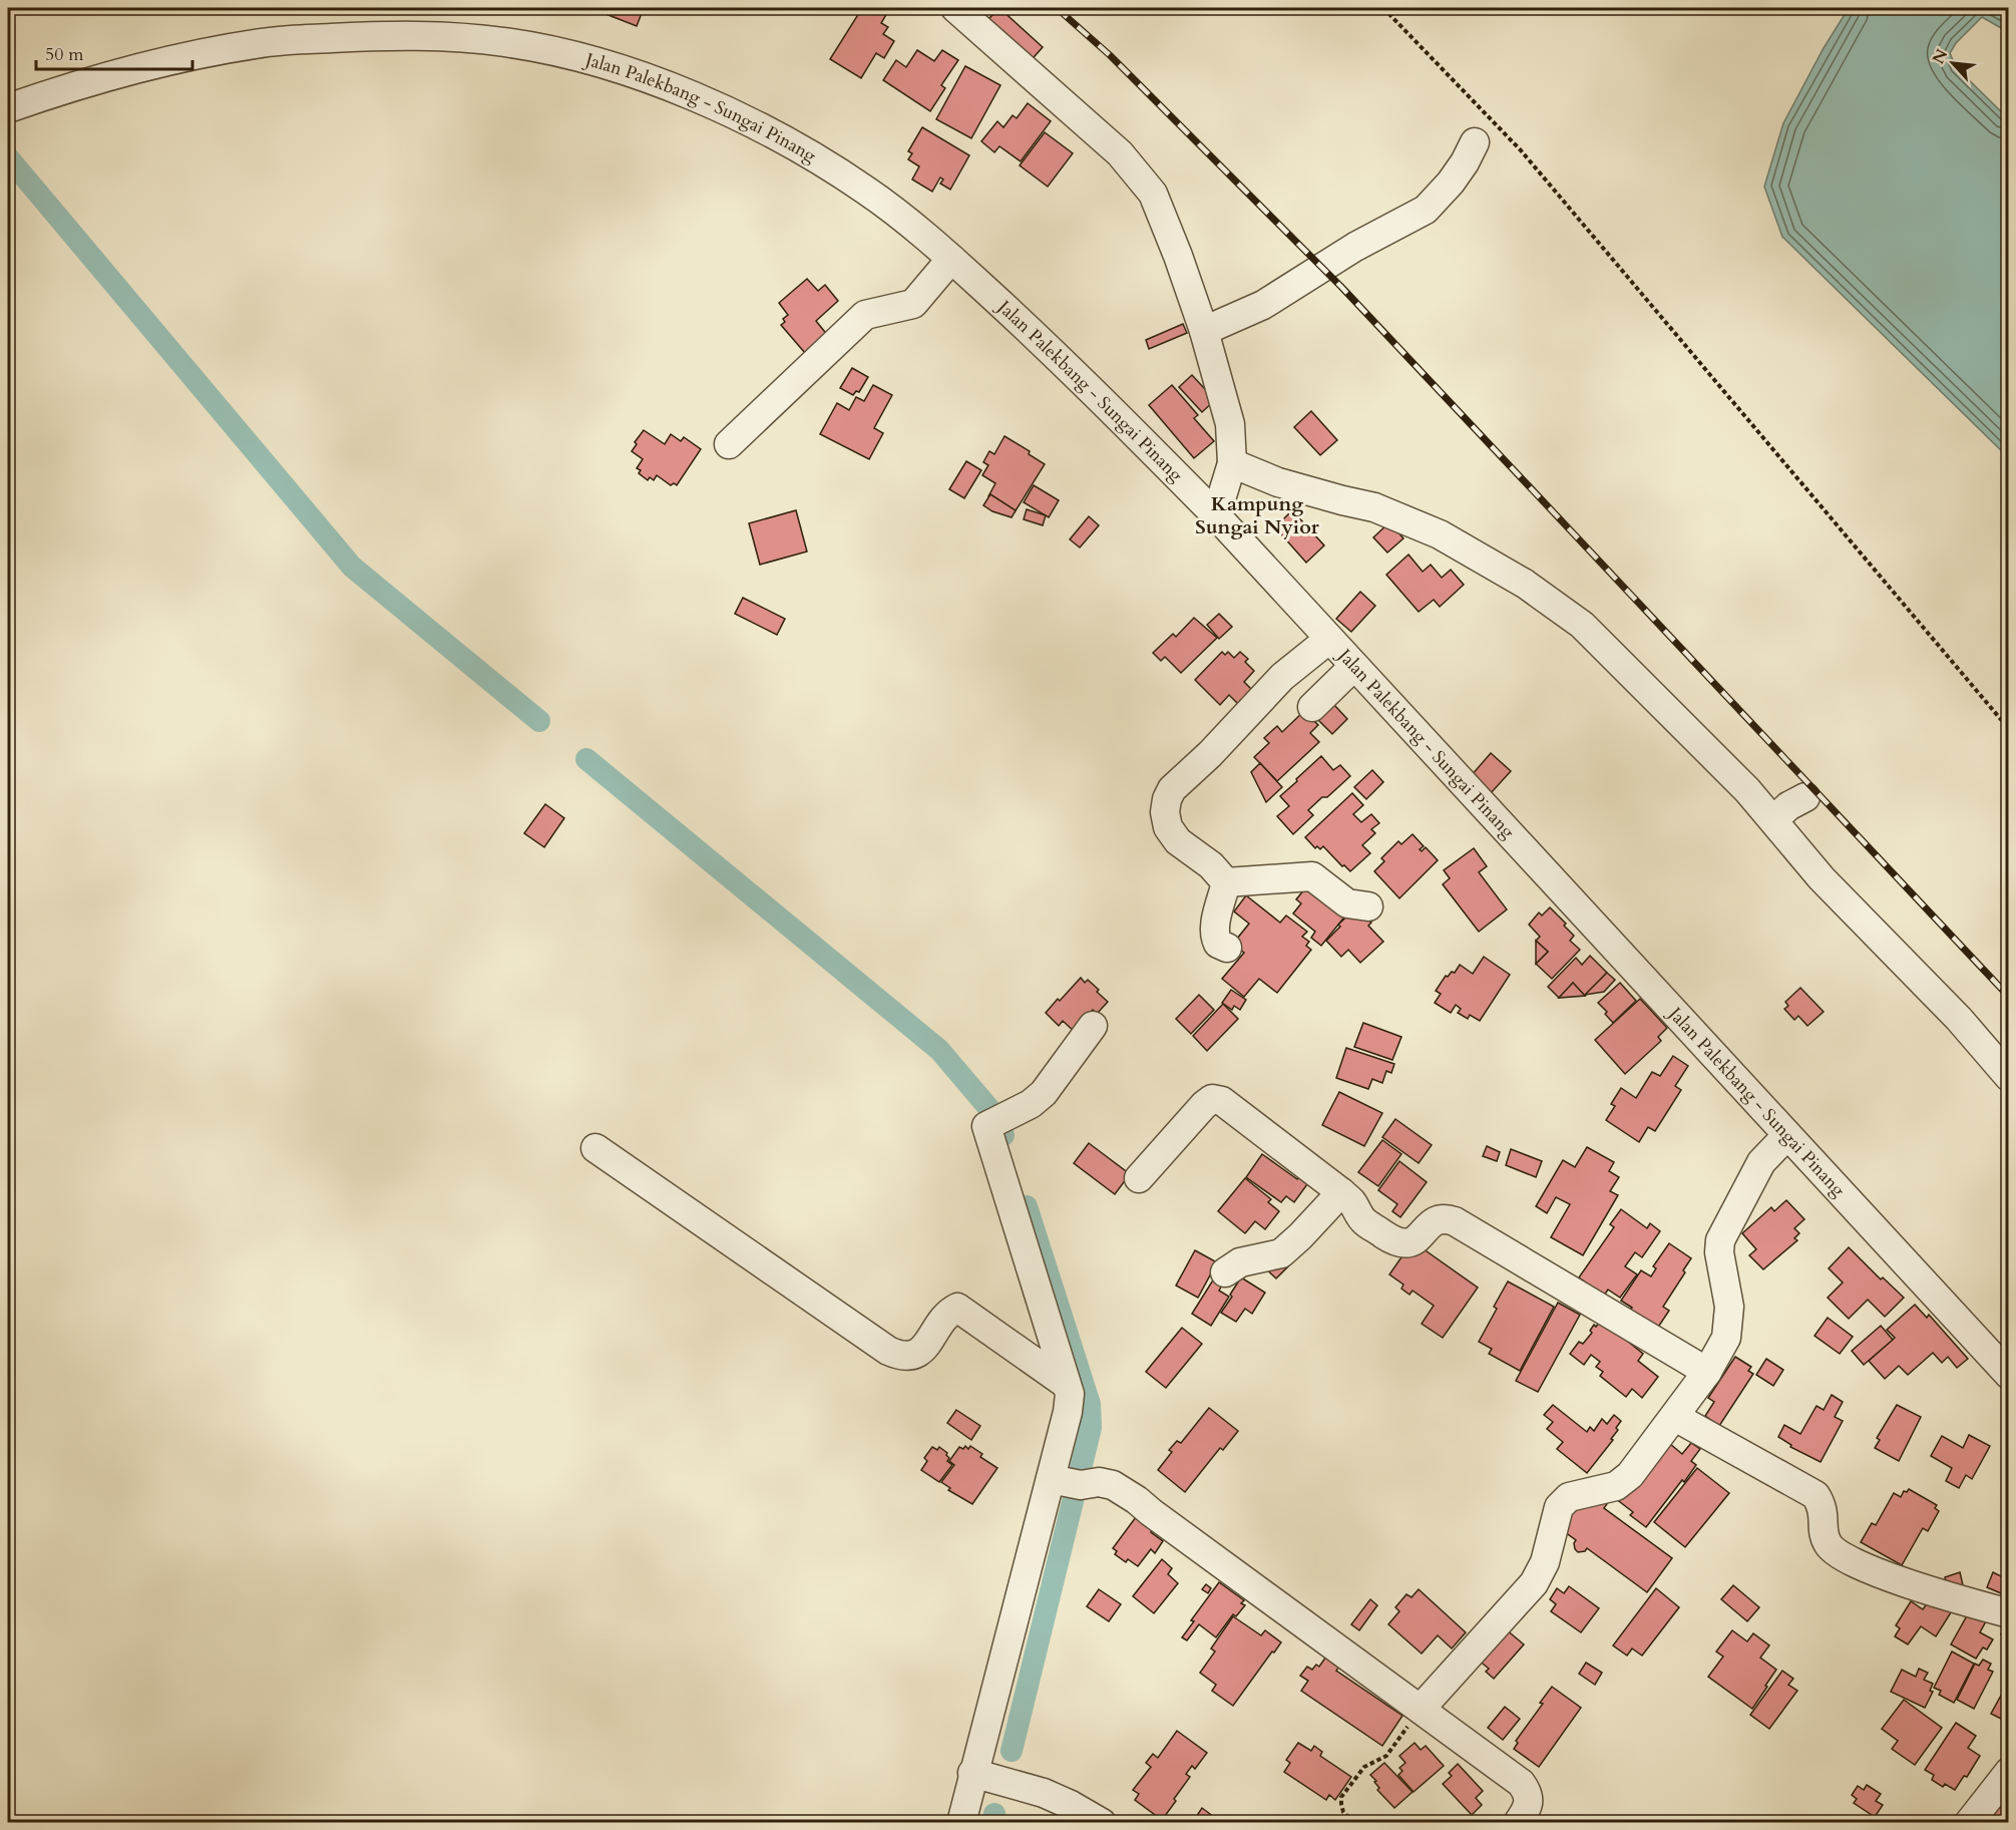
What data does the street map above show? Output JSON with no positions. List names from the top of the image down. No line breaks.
{"streets":{"street":["Jalan Palekbang - Sungai Pinang"]},"districts":["Kampung Sungai Nyior"],"scale_bar":"50 m","north":"top left"}
